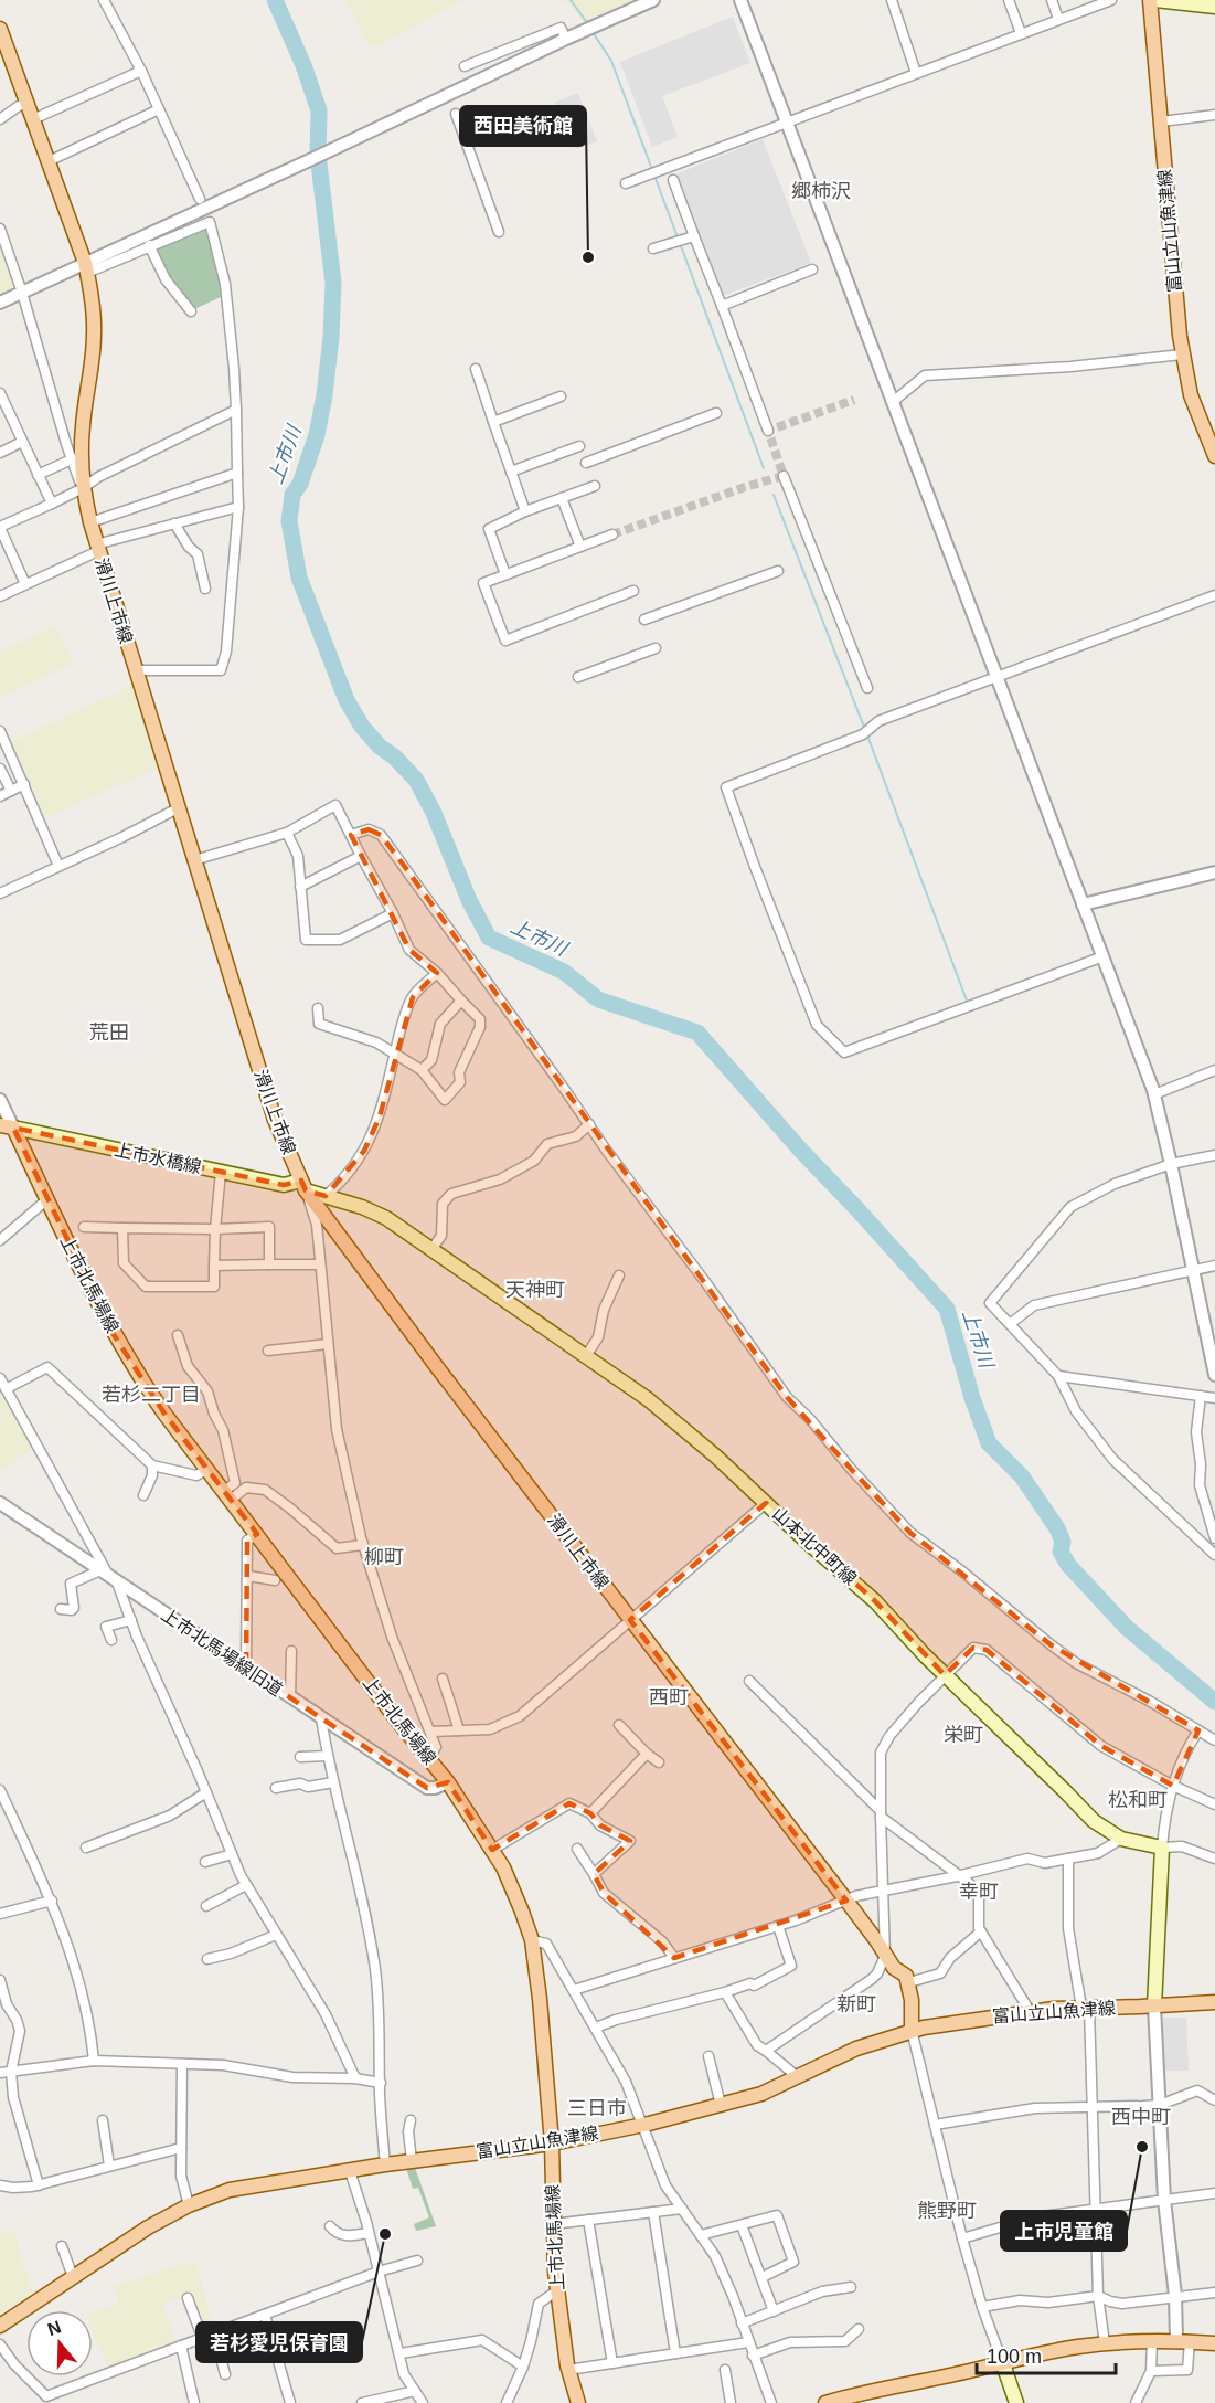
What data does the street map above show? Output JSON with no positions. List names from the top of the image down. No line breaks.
{"streets":{"main road":["富山立山魚津線","滑川上市線","上市水橋線","上市北馬場線","山本北中町線"],"street":["上市北馬場線旧道"]},"crossings":[["富山立山魚津線","上市北馬場線"],["滑川上市線","上市水橋線"],["滑川上市線","山本北中町線"],["上市水橋線","上市北馬場線"],["上市水橋線","山本北中町線"],["上市北馬場線","上市北馬場線旧道"]],"districts":["郷柿沢","荒田","天神町","若杉二丁目","柳町","西町","栄町","松和町","幸町","新町","三日市","西中町","熊野町"],"water":["上市川"],"places":["西田美術館","上市児童館","若杉愛児保育園"],"scale_bar":"100 m","north":"top"}
